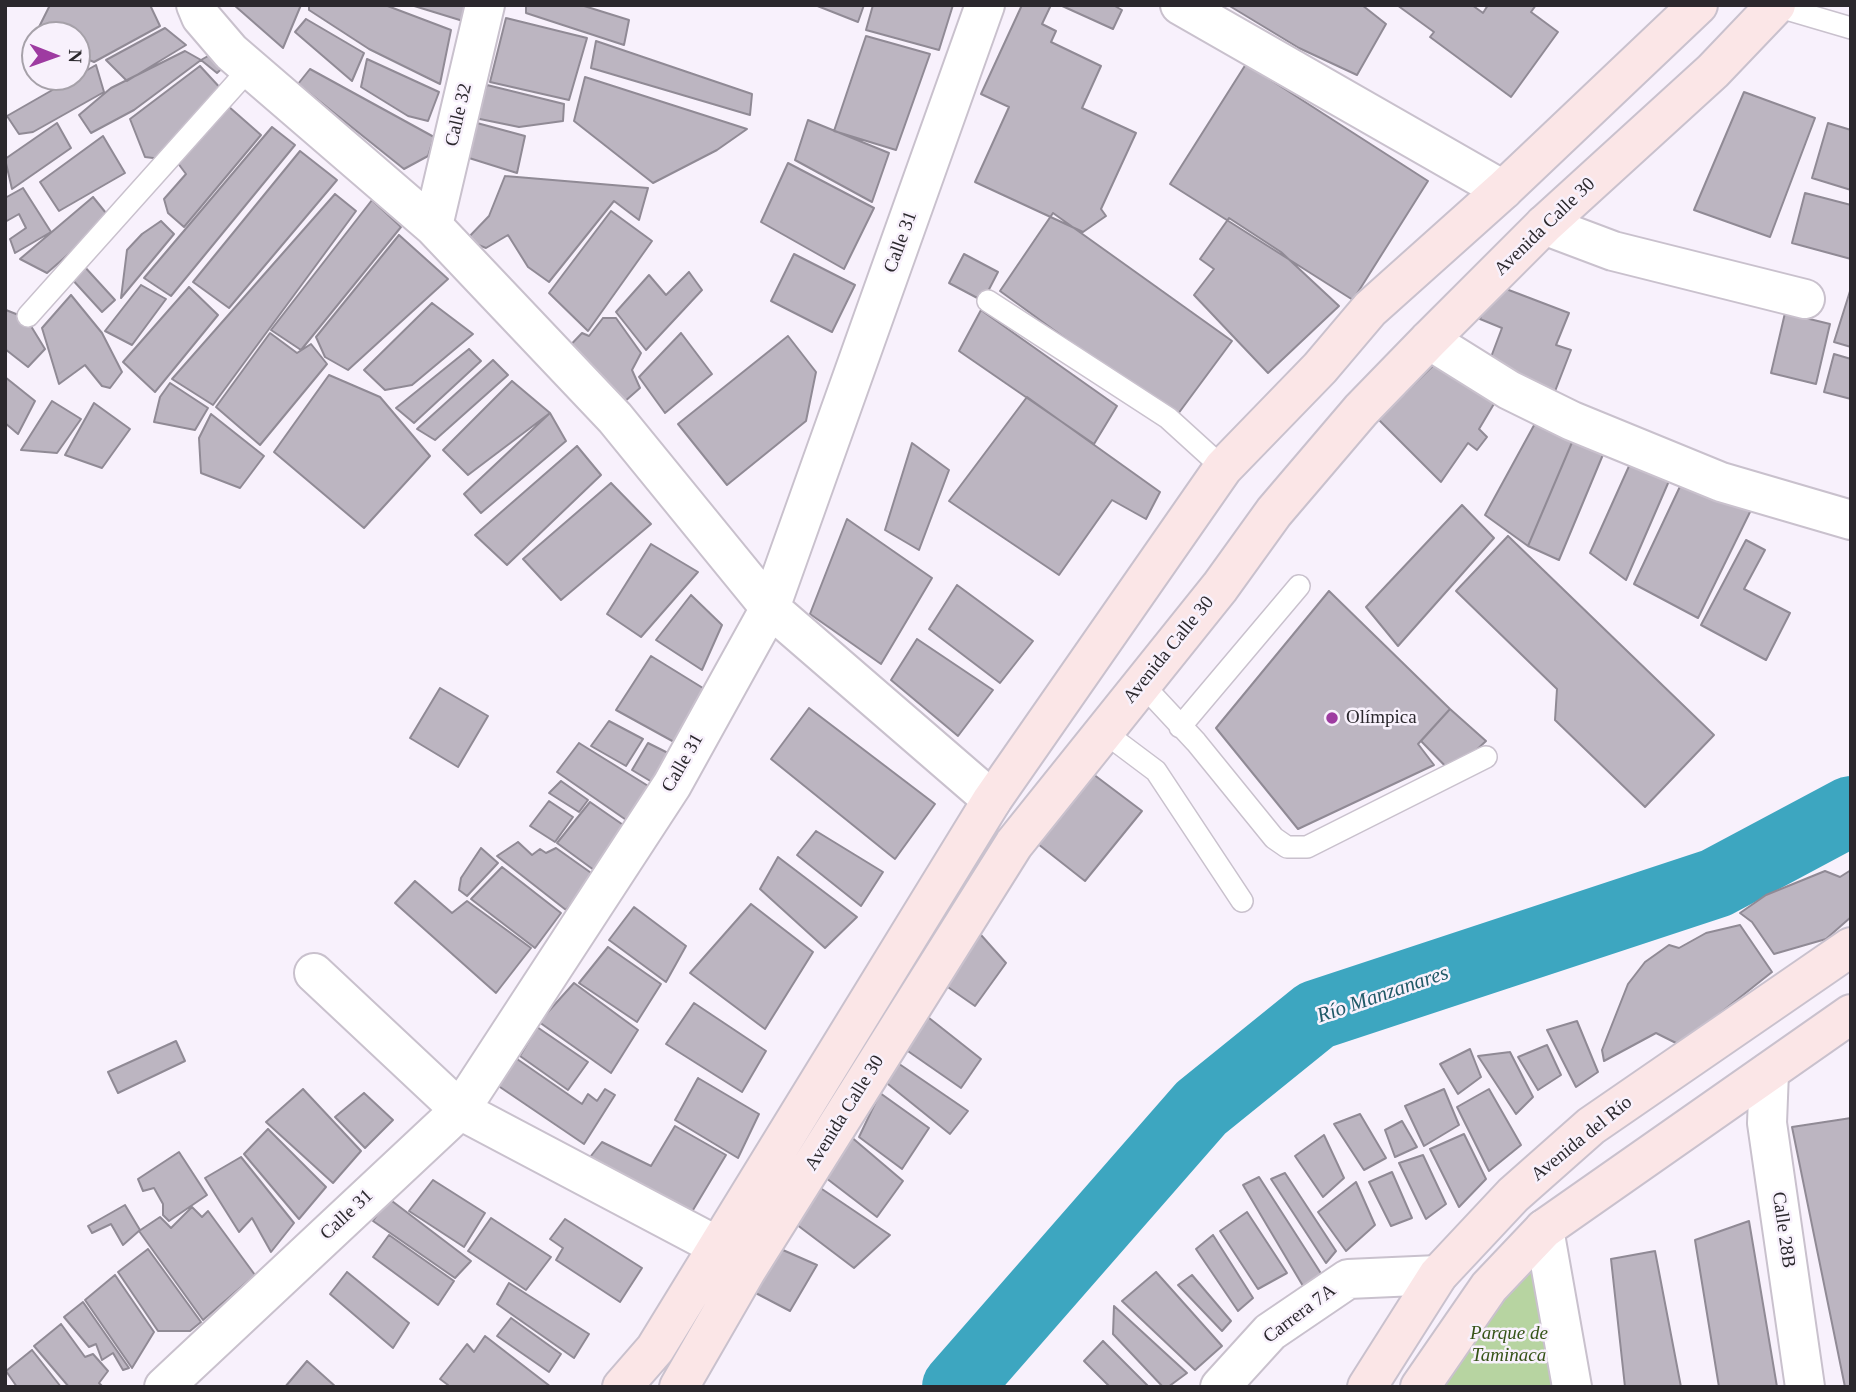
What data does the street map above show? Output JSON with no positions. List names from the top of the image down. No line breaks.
{"streets":{"main road":["Avenida Calle 30","Avenida del Río"],"street":["Calle 32","Calle 31","Calle 28B","Carrera 7A"]},"crossings":[["Avenida del Río","Carrera 7A"]],"water":["Río Manzanares"],"parks":["Parque de Taminaca"],"places":["Olímpica"],"north":"right"}
